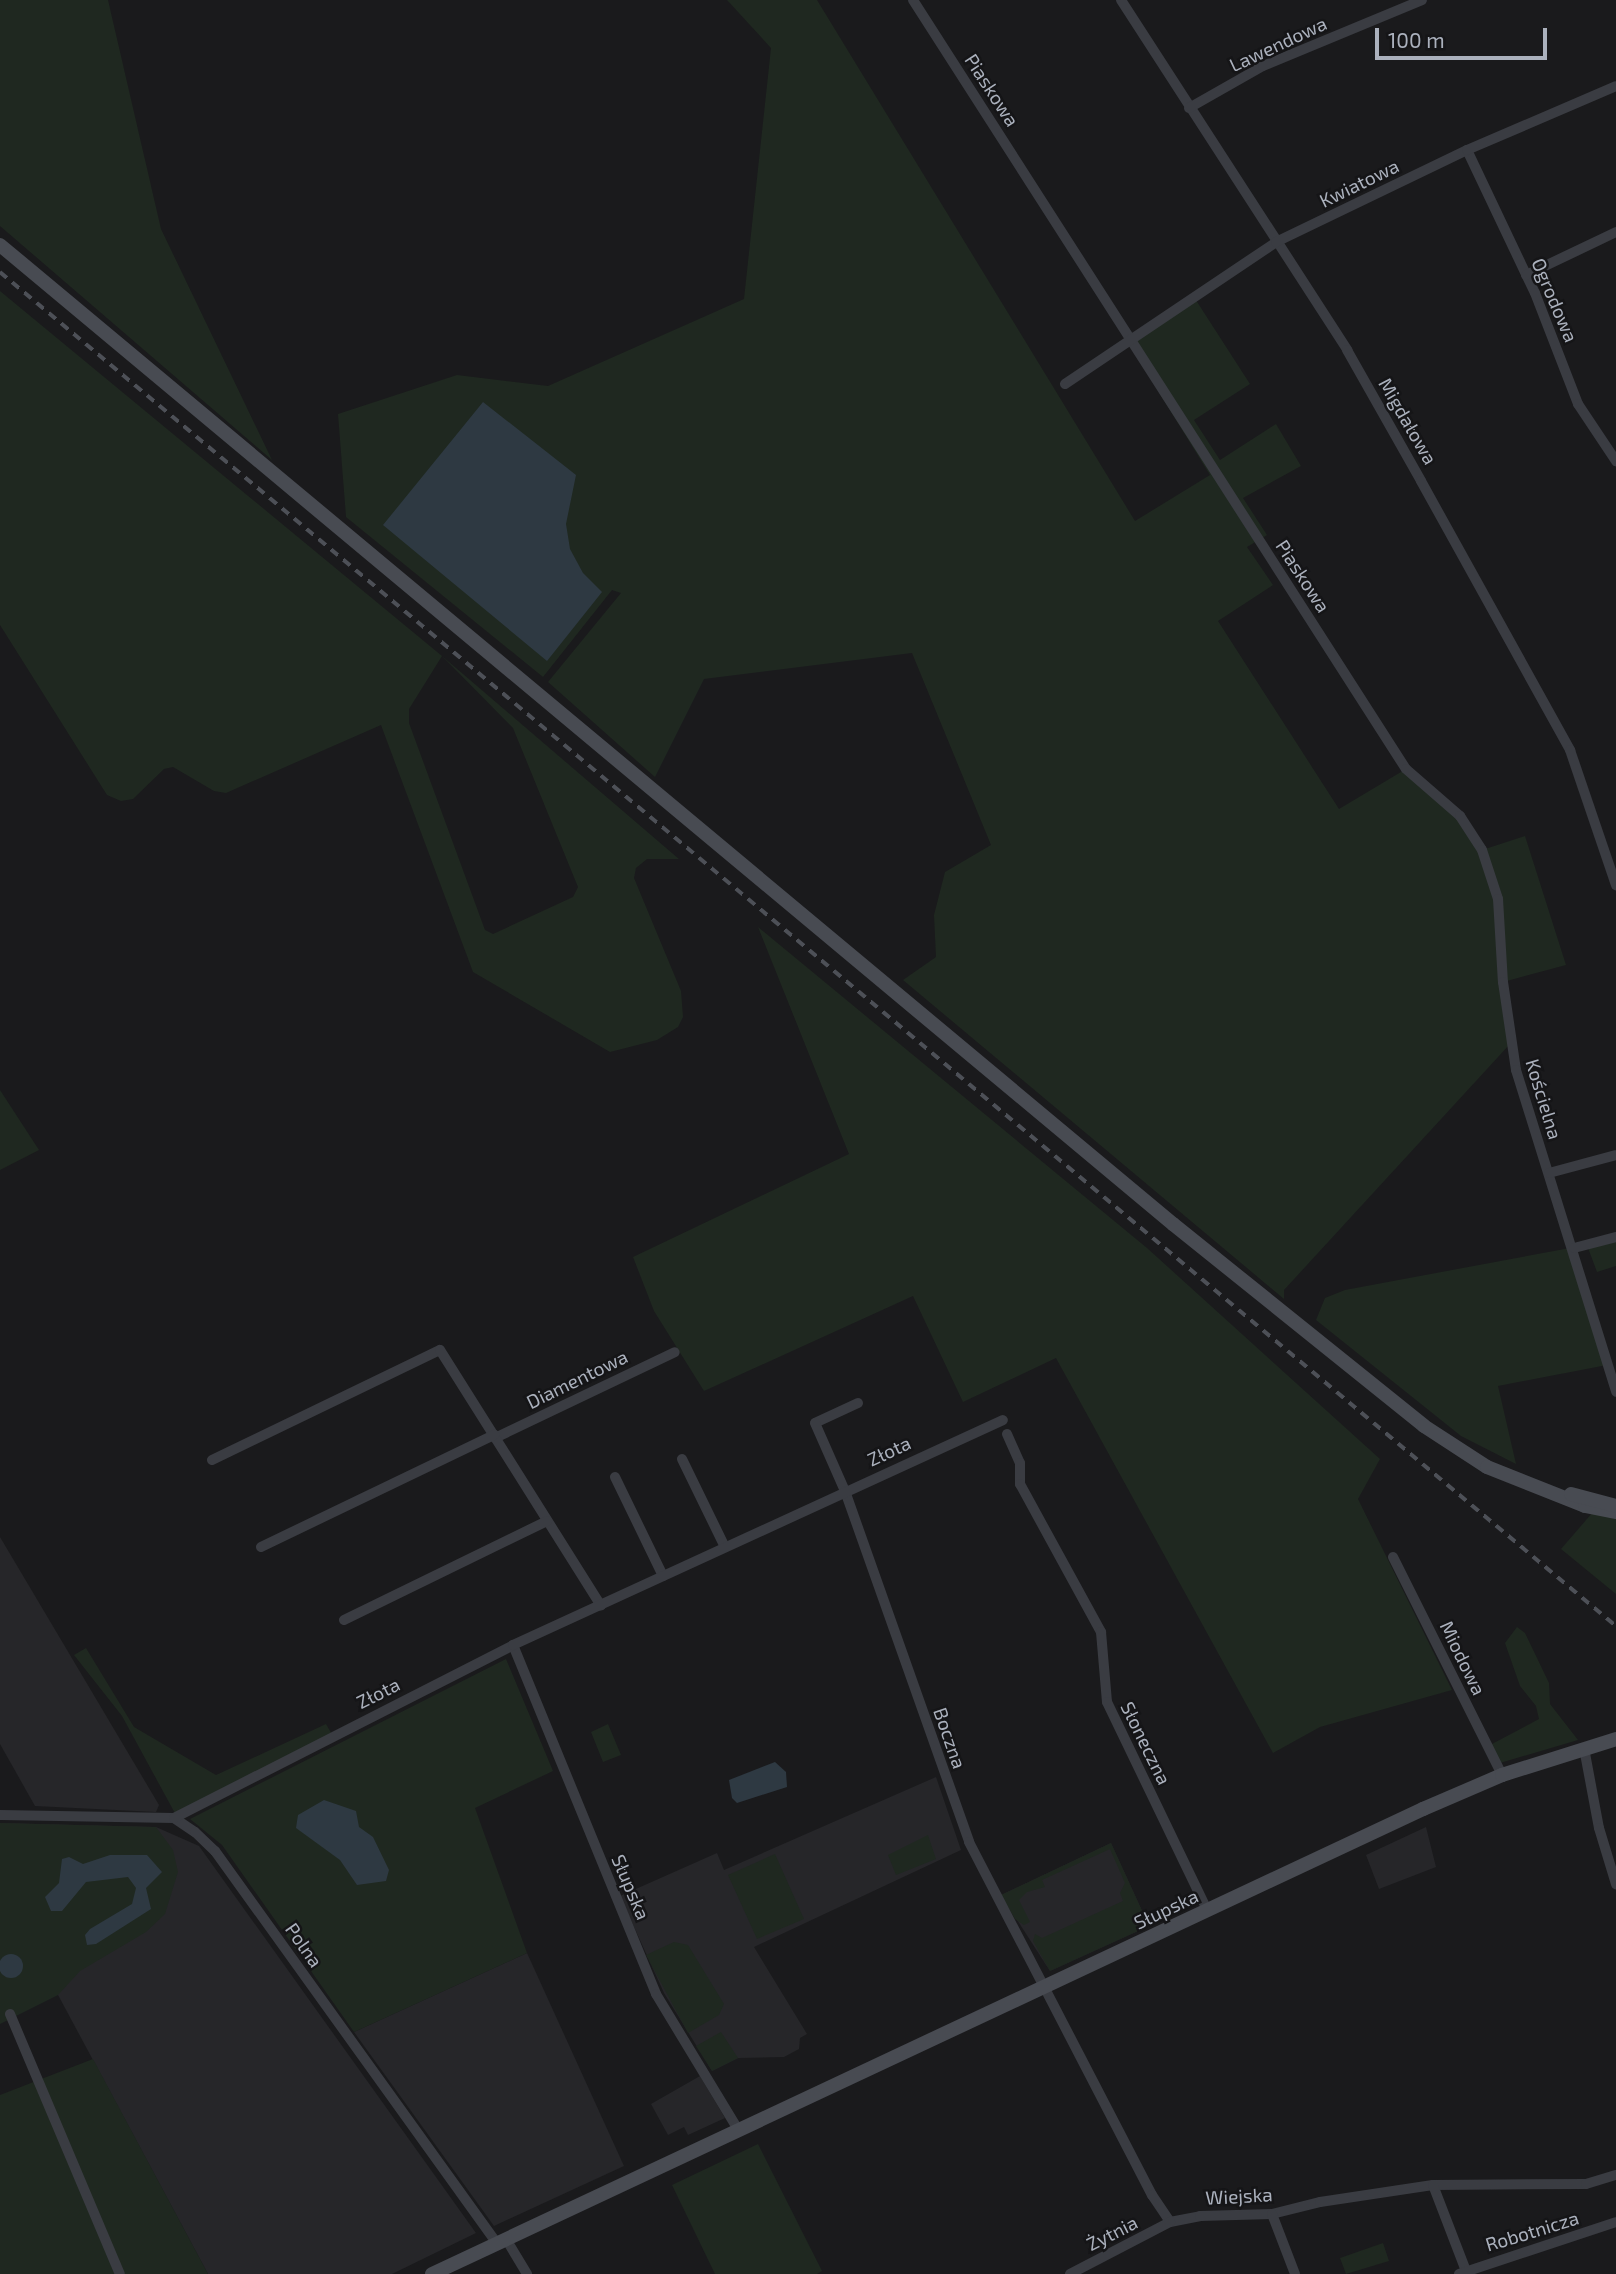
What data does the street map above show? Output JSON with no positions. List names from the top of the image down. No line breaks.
{"streets":{"street":["Lawendowa","Piaskowa","Kwiatowa","Ogrodowa","Migdałowa","Kościelna","Diamentowa","Złota","Miodowa","Boczna","Słoneczna","Słupska","Polna","Wiejska","Robotnicza","Żytnia"]},"crossings":[["Lawendowa","Migdałowa"],["Piaskowa","Kwiatowa"],["Piaskowa","Kościelna"],["Kwiatowa","Ogrodowa"],["Kwiatowa","Migdałowa"],["Złota","Boczna"],["Złota","Słupska"],["Złota","Polna"],["Miodowa","Słupska"],["Boczna","Słupska"],["Słoneczna","Słupska"],["Słupska","Polna"],["Wiejska","Żytnia"]],"scale_bar":"100 m"}
